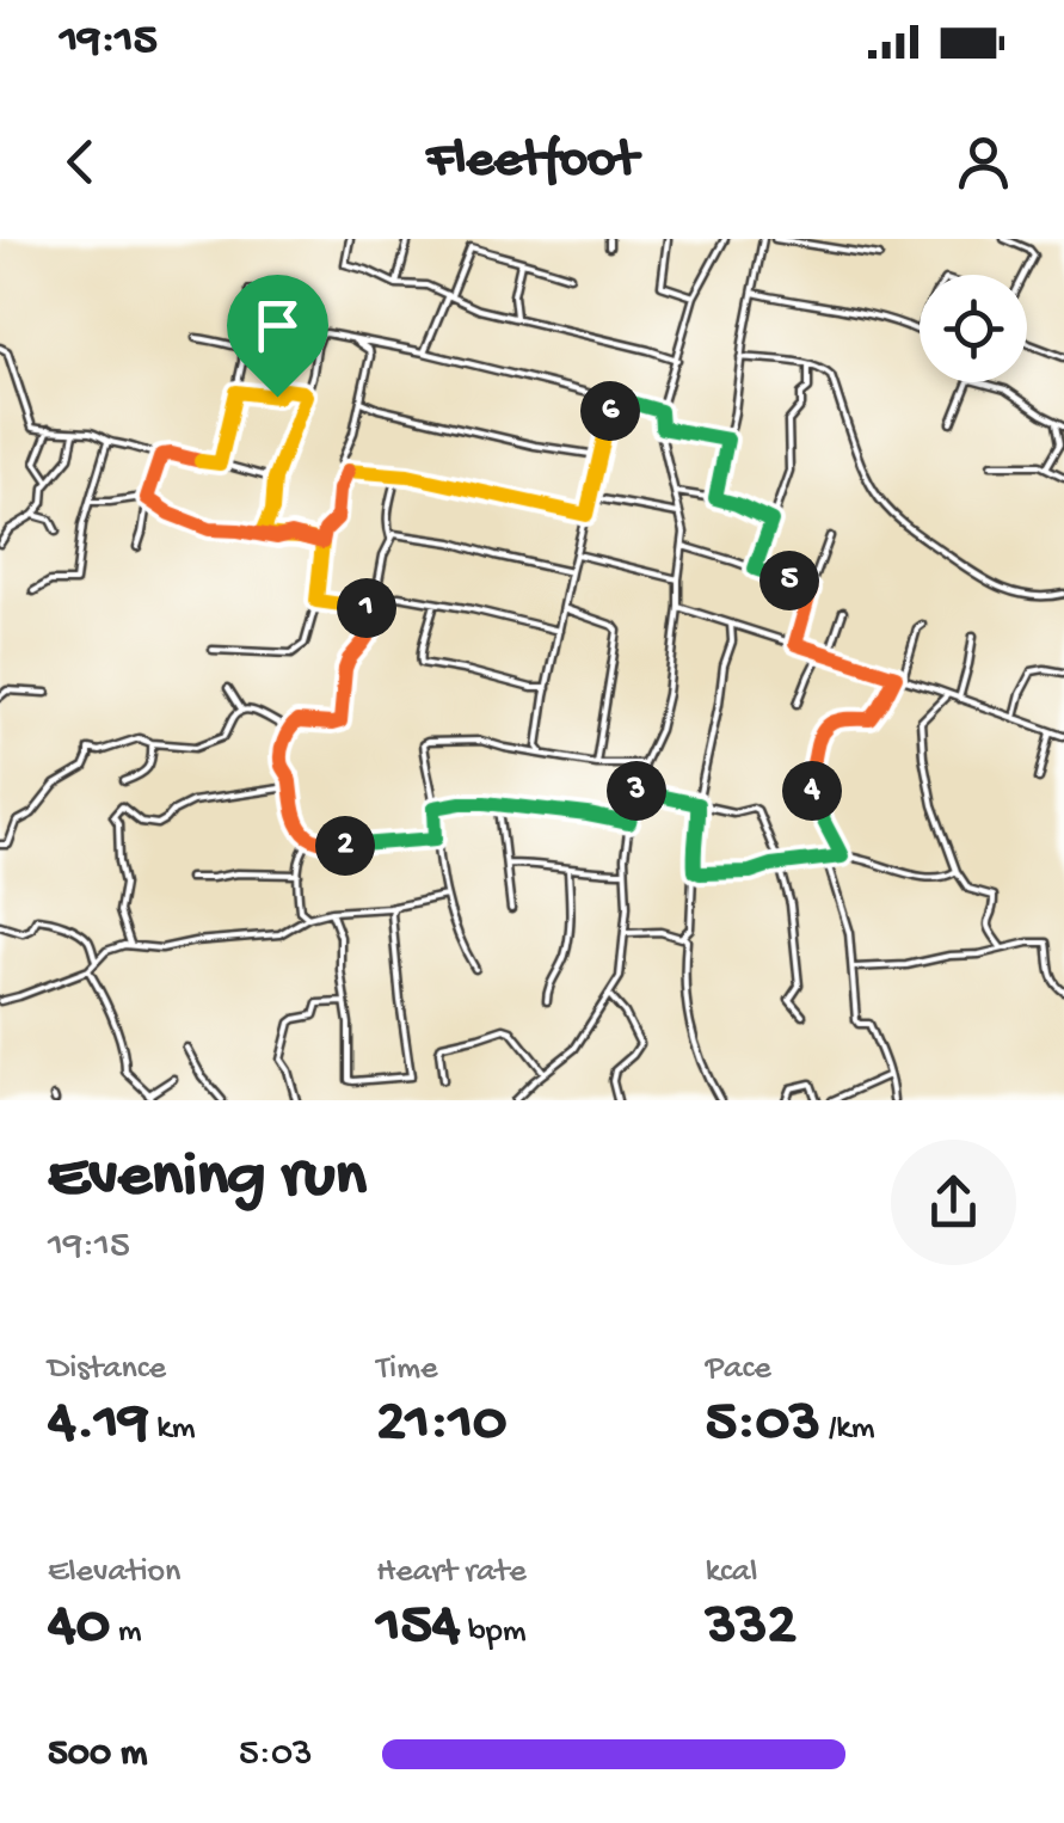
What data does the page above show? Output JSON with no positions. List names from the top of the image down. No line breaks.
{"page":{"status":"19:15","header":"Fleetfoot","pins":["6","5","1","3","4","2"],"heading":["Evening run","19:15"],"stats":[["Distance","4.19 km"],["Time","21:10"],["Pace","5:03 /km"],["Elevation","40 m"],["Heart rate","154 bpm"],["kcal","332"]],"list":[{"name":"500 m","note":"5:03"}]}}
